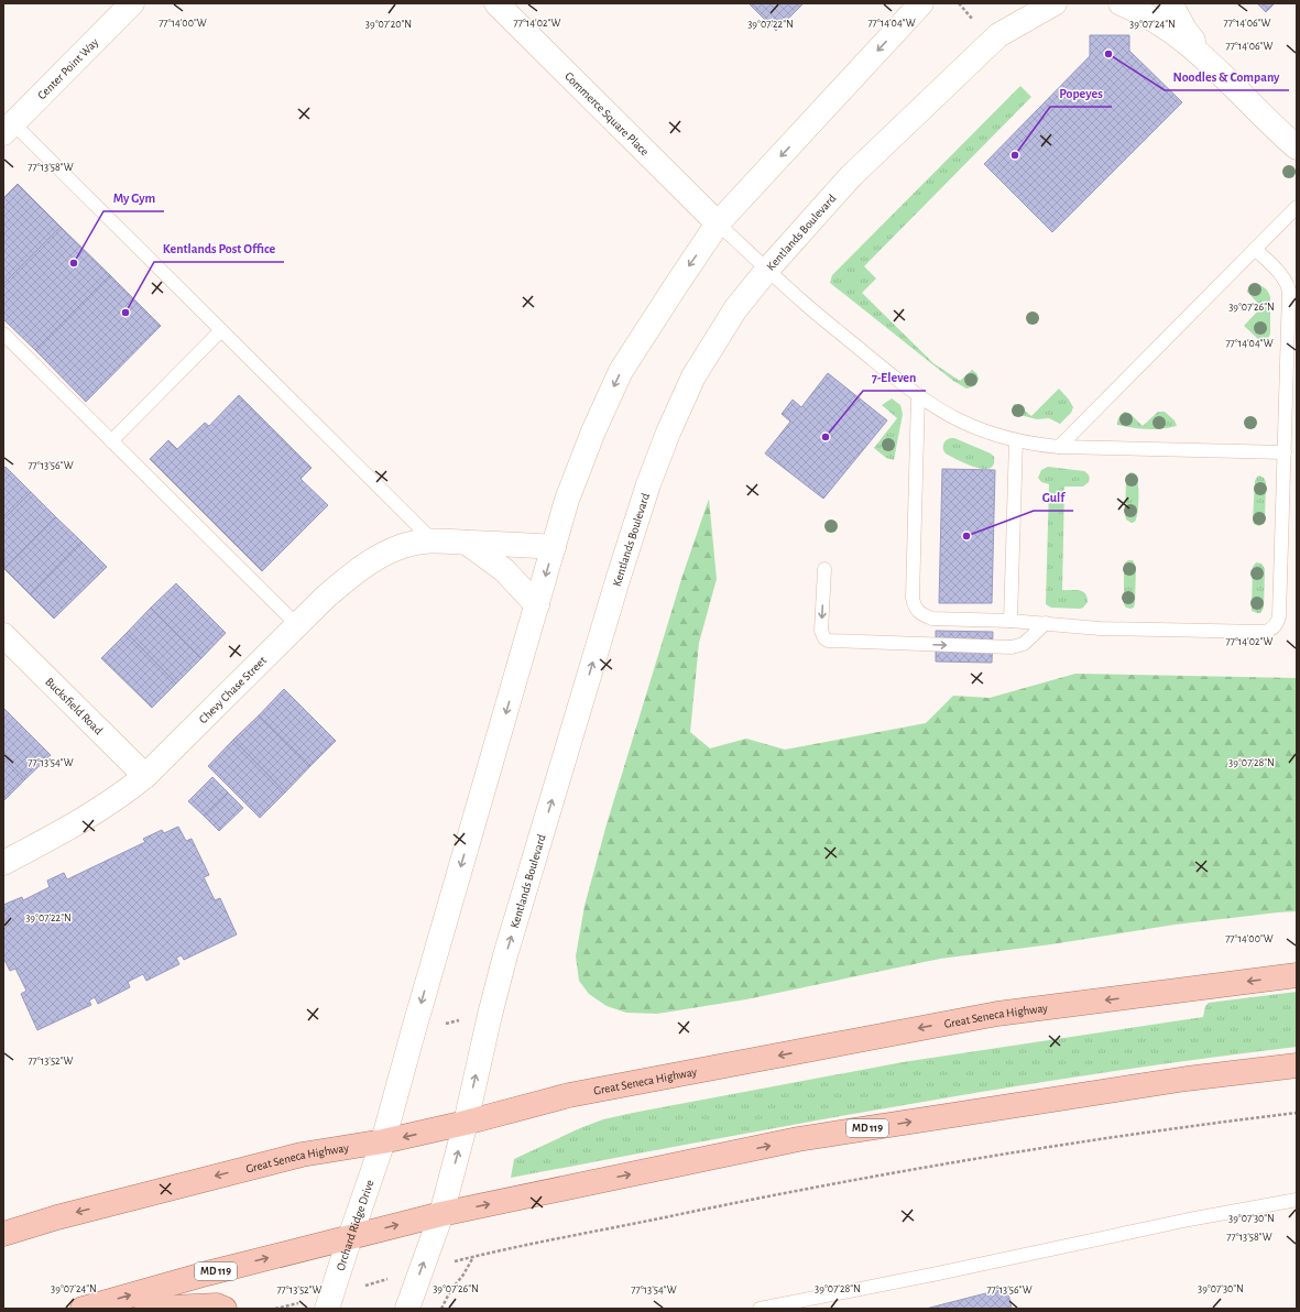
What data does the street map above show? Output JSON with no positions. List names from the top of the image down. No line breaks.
{"streets":{"main road":["Great Seneca Highway","MD 119"],"street":["Center Point Way","Commerce Square Place","Kentlands Boulevard","Chevy Chase Street","Bucksfield Road","Orchard Ridge Drive"]},"crossings":[["Kentlands Boulevard","Great Seneca Highway"],["Kentlands Boulevard","MD 119"],["Chevy Chase Street","Bucksfield Road"],["Great Seneca Highway","Orchard Ridge Drive"],["MD 119","Orchard Ridge Drive"]],"places":["Noodles & Company","Popeyes","My Gym","Kentlands Post Office","7-Eleven","Gulf"],"coordinates":["77°14'00\"W","77°14'02\"W","77°14'04\"W","77°14'06\"W","39°07'20\"N","39°07'22\"N","39°07'24\"N","77°13'58\"W","39°07'26\"N","77°13'56\"W","39°07'28\"N","77°13'54\"W","77°13'52\"W","39°07'30\"N"]}
